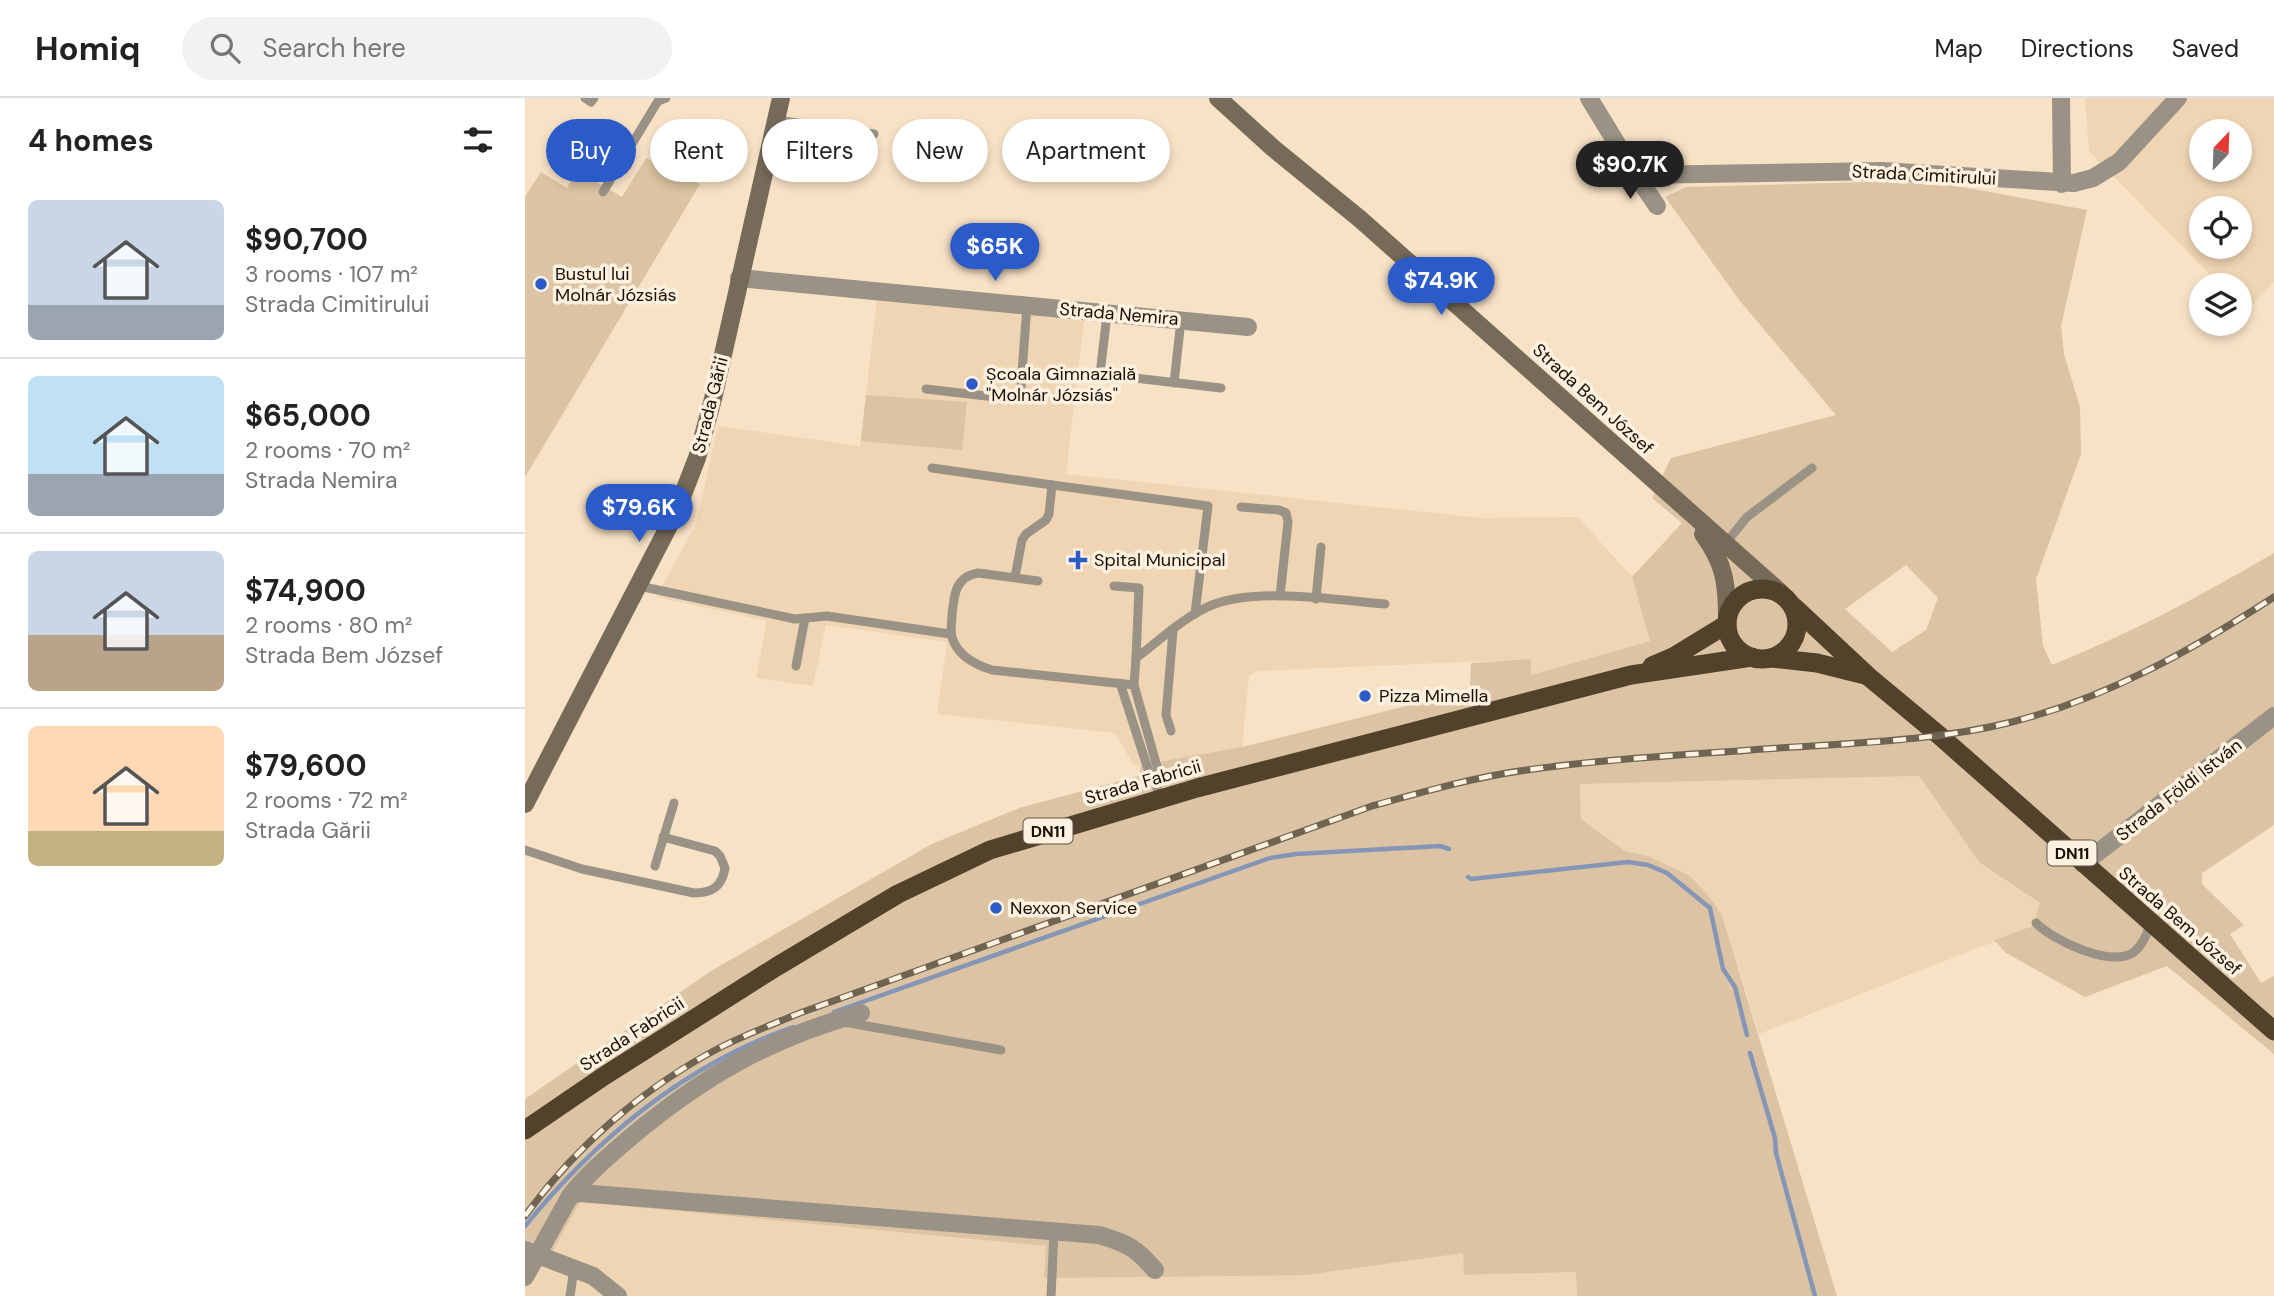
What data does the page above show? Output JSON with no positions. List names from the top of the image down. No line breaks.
{"streets":{"highway":["Strada Bem József","Strada Fabricii","DN11"],"main road":["Strada Gării"],"street":["Strada Cimitirului","Strada Nemira","Strada Földi István"]},"crossings":[["Strada Nemira","Strada Gării"],["Strada Bem József","Strada Fabricii"],["Strada Bem József","Strada Földi István"],["Strada Bem József","DN11"],["Strada Fabricii","DN11"]],"places":{"other":["Bustul lui Molnár Józsiás","Școala Gimnazială \"Molnár Józsiás\"","Pizza Mimella","Nexxon Service"],"health":["Spital Municipal"]},"north":"top right","page":{"header":"Homiq","search":"Search here","nav":["Map","Directions","Saved"],"heading":"4 homes","chip":["Buy","Rent","Filters","New","Apartment"],"price":["$90.7K","$65K","$74.9K","$79.6K"],"list":[{"name":"$90,700","note":"3 rooms · 107 m² · Strada Cimitirului"},{"name":"$65,000","note":"2 rooms · 70 m² · Strada Nemira"},{"name":"$74,900","note":"2 rooms · 80 m² · Strada Bem József"},{"name":"$79,600","note":"2 rooms · 72 m² · Strada Gării"}]}}
